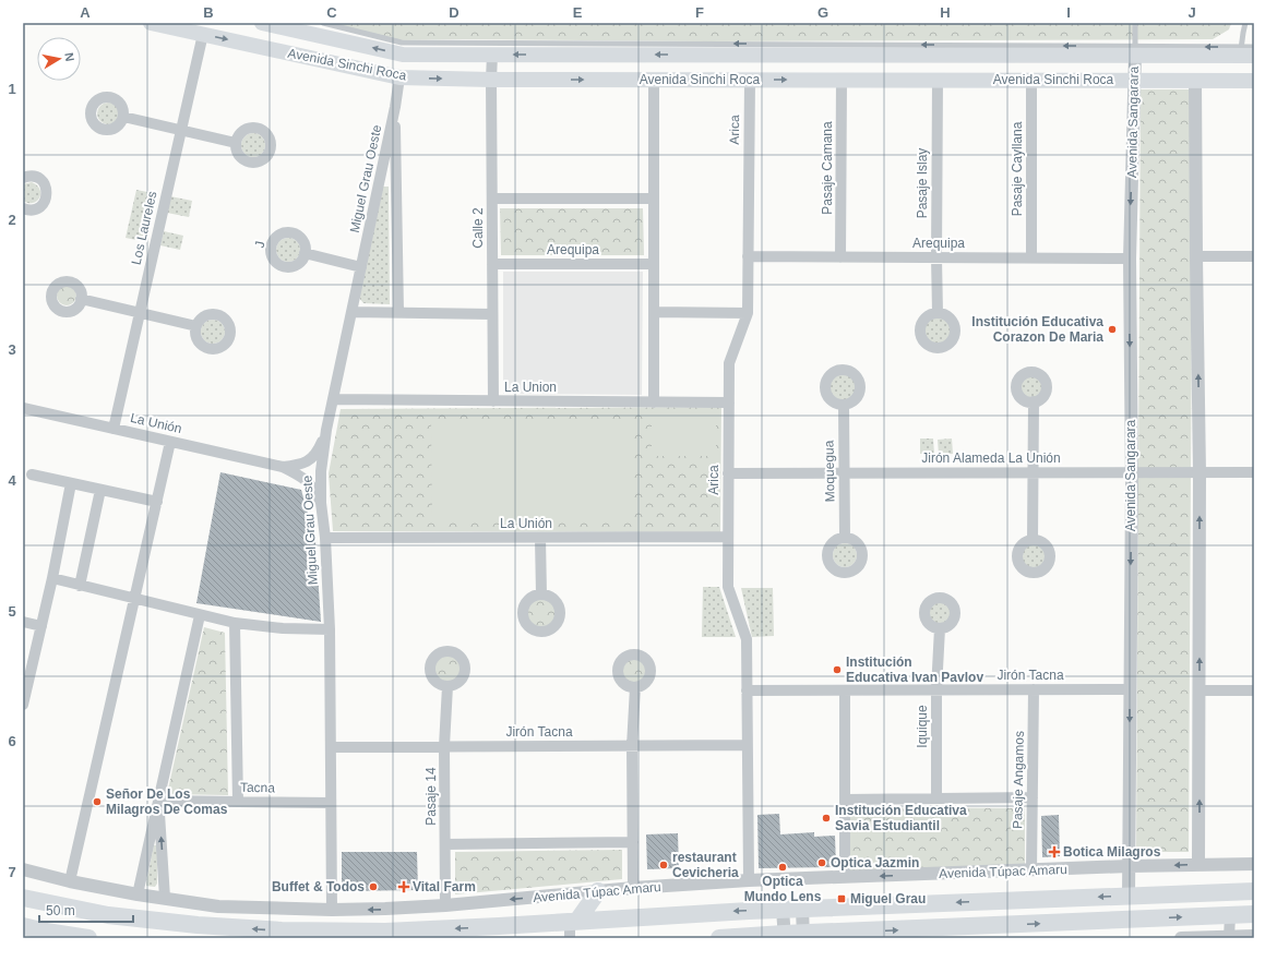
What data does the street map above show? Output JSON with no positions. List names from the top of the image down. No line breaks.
{"streets":{"highway":["Avenida Túpac Amaru"],"main road":["Avenida Sinchi Roca"],"street":["Avenida Sangarara","Arica","Pasaje Camana","Pasaje Cayllana","Miguel Grau Oeste","Pasaje Islay","Los Laureles","Calle 2","Arequipa","La Union","La Unión","Jirón Alameda La Unión","Moquegua","Jirón Tacna","Iquique","Pasaje Angamos","Tacna","Pasaje 14"]},"crossings":[["Avenida Sinchi Roca","Avenida Sangarara"],["Avenida Sinchi Roca","Arica"],["Avenida Sinchi Roca","Pasaje Camana"],["Avenida Sinchi Roca","Pasaje Cayllana"],["Avenida Sinchi Roca","Miguel Grau Oeste"],["Avenida Sinchi Roca","Pasaje Islay"],["Avenida Sinchi Roca","Los Laureles"],["Avenida Sinchi Roca","Calle 2"],["Avenida Sangarara","Arequipa"],["Avenida Sangarara","Jirón Alameda La Unión"],["Avenida Sangarara","Jirón Tacna"],["Avenida Sangarara","Avenida Túpac Amaru"],["Arica","Arequipa"],["Arica","La Union"],["Arica","La Unión"],["Arica","Jirón Alameda La Unión"],["Arica","Jirón Tacna"],["Arica","Avenida Túpac Amaru"],["Pasaje Camana","Arequipa"],["Pasaje Cayllana","Arequipa"],["Miguel Grau Oeste","La Union"],["Miguel Grau Oeste","La Unión"],["Miguel Grau Oeste","Jirón Tacna"],["Miguel Grau Oeste","Tacna"],["Miguel Grau Oeste","Avenida Túpac Amaru"],["Pasaje Islay","Arequipa"],["Los Laureles","La Unión"],["Calle 2","Arequipa"],["Calle 2","La Union"],["Jirón Alameda La Unión","Moquegua"],["Jirón Tacna","Iquique"],["Jirón Tacna","Pasaje Angamos"],["Jirón Tacna","Pasaje 14"],["Pasaje Angamos","Avenida Túpac Amaru"],["Pasaje 14","Avenida Túpac Amaru"]],"places":{"other":["Institución Educativa Corazon De Maria","Institución Educativa Ivan Pavlov","Señor De Los Milagros De Comas","Institución Educativa Savia Estudiantil","Optica Jazmin","restaurant Cevicheria","Optica Mundo Lens","Buffet & Todos"],"health":["Botica Milagros","Vital Farm"],"transit":["Miguel Grau"]},"scale_bar":"50 m","north":"right","grid":{"columns":["A","B","C","D","E","F","G","H","I","J"],"rows":["1","2","3","4","5","6","7"]}}
